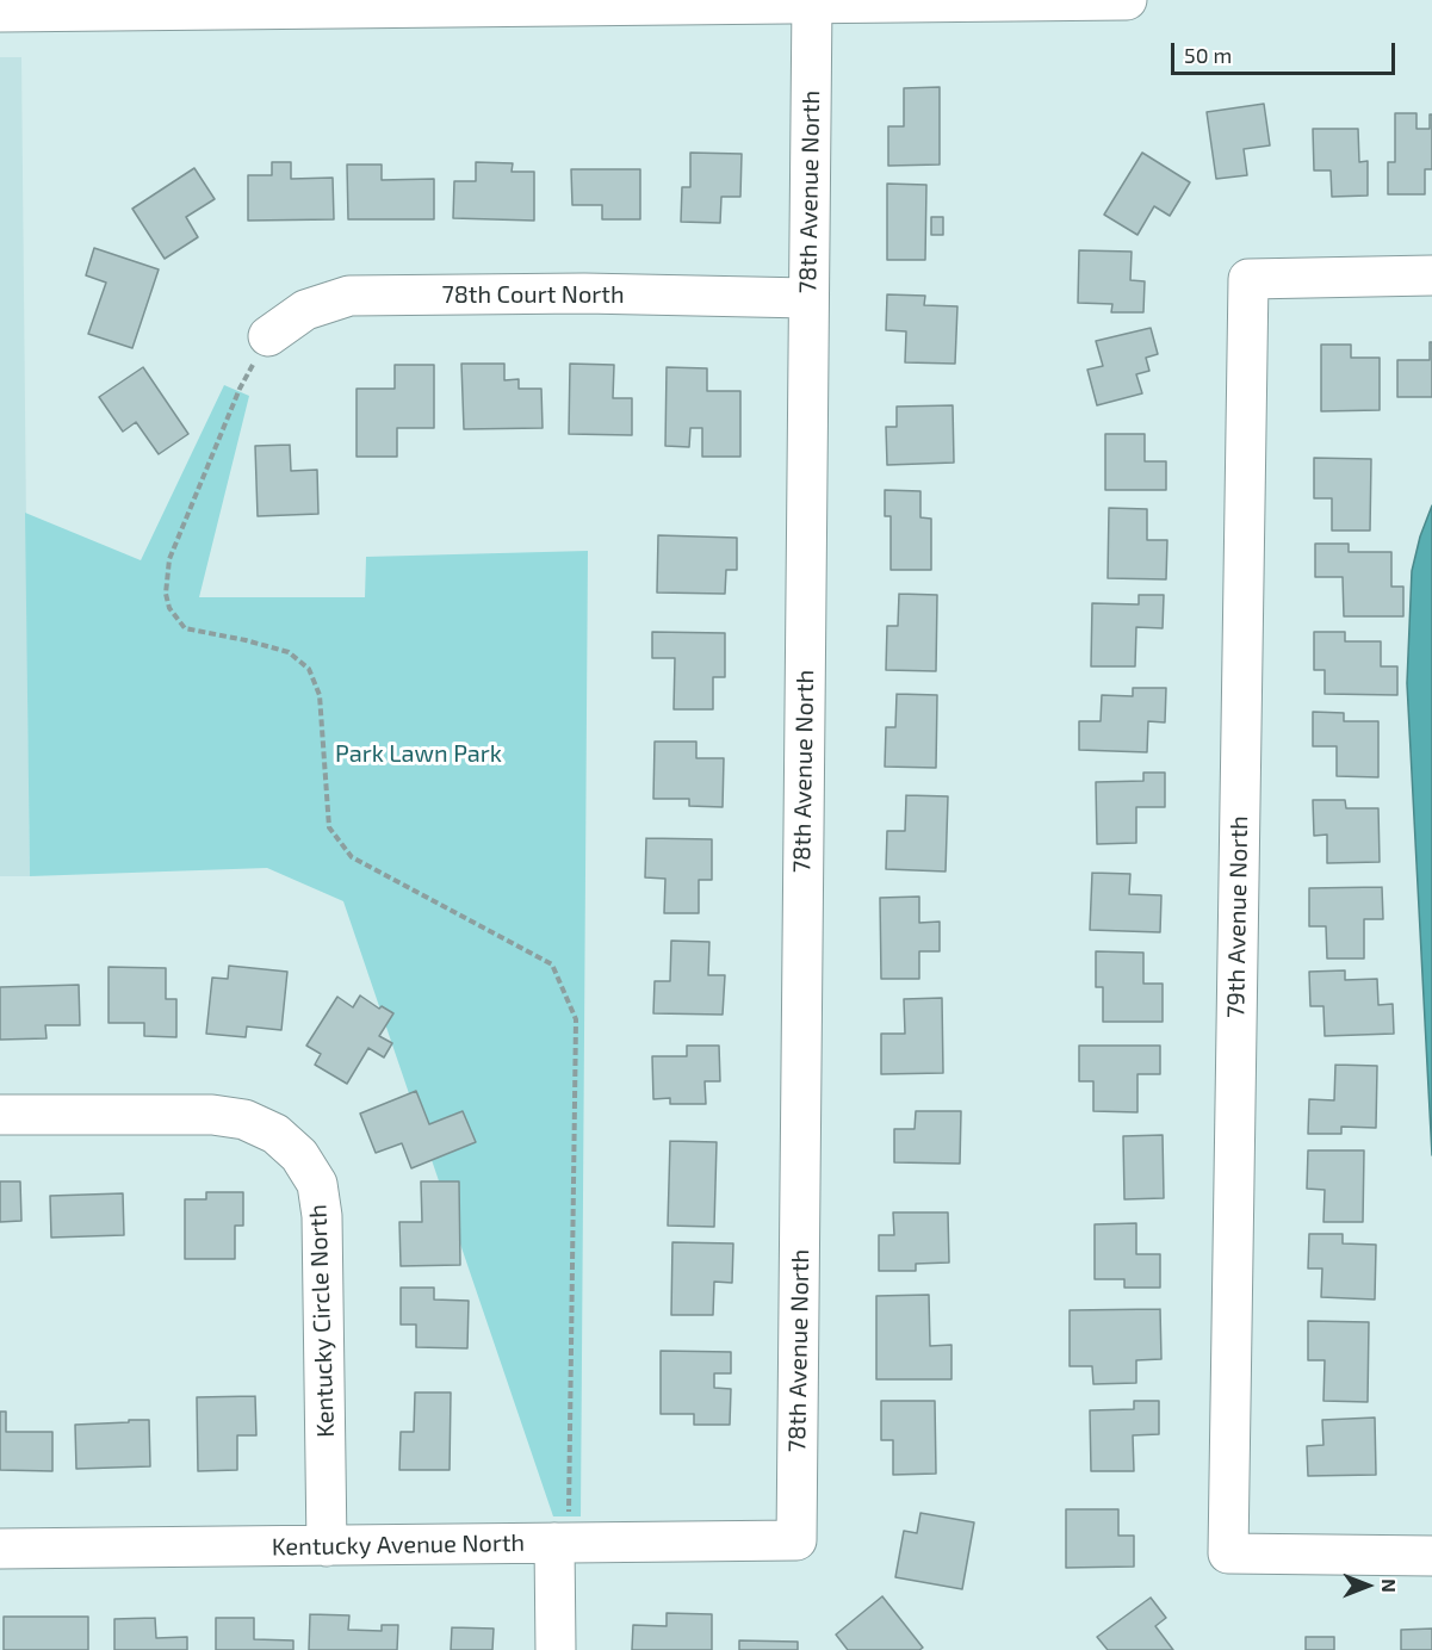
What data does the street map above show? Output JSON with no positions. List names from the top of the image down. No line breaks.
{"streets":{"street":["78th Avenue North","78th Court North","79th Avenue North","Kentucky Circle North","Kentucky Avenue North"]},"crossings":[["78th Avenue North","78th Court North"],["78th Avenue North","Kentucky Avenue North"],["Kentucky Circle North","Kentucky Avenue North"]],"parks":["Park Lawn Park"],"scale_bar":"50 m","north":"right"}
